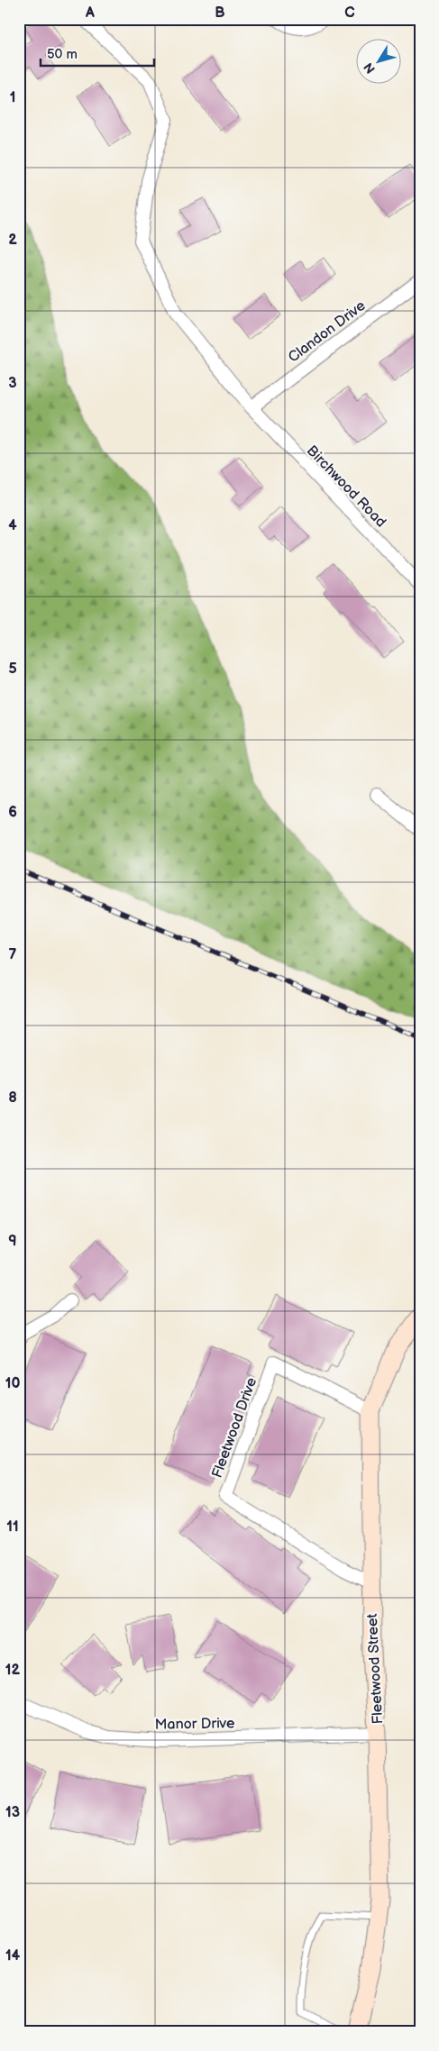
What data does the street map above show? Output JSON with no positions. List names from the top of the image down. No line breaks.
{"streets":{"street":["Clandon Drive","Birchwood Road","Fleetwood Drive","Fleetwood Street","Manor Drive"]},"crossings":[["Clandon Drive","Birchwood Road"],["Fleetwood Drive","Fleetwood Street"],["Fleetwood Street","Manor Drive"]],"scale_bar":"50 m","north":"bottom left","grid":{"columns":["A","B","C"],"rows":["1","2","3","4","5","6","7","8","9","10","11","12","13","14"]}}
